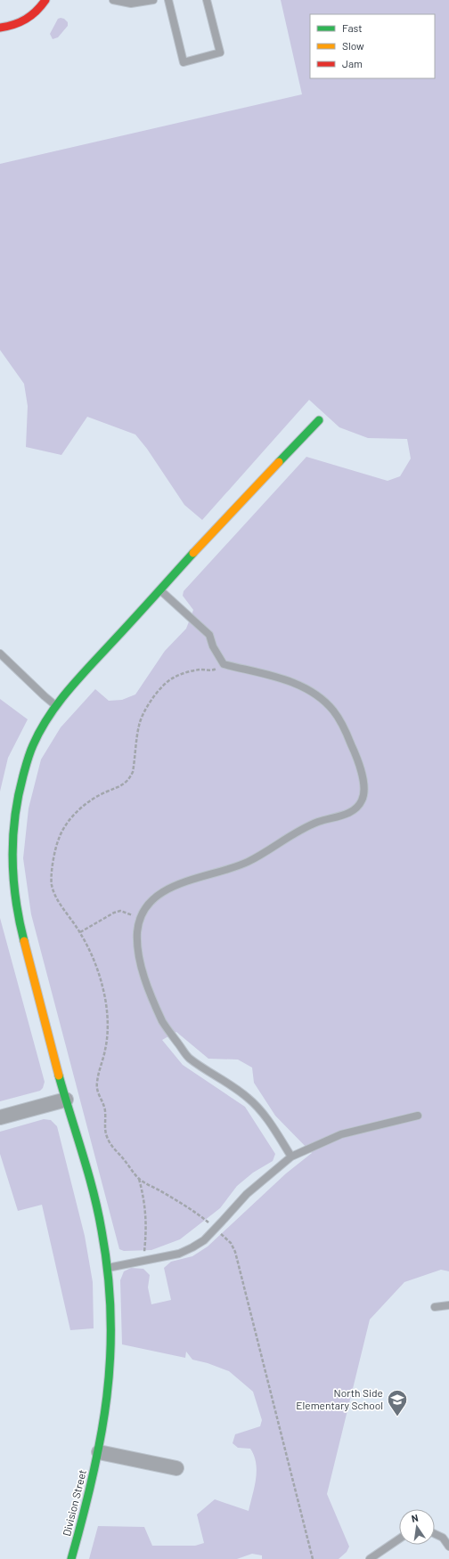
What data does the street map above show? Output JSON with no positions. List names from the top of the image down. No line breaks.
{"streets":{"street":["Division Street"]},"places":{"school or university":["North Side Elementary School"]},"legend":["Fast","Slow","Jam"],"north":"top"}
